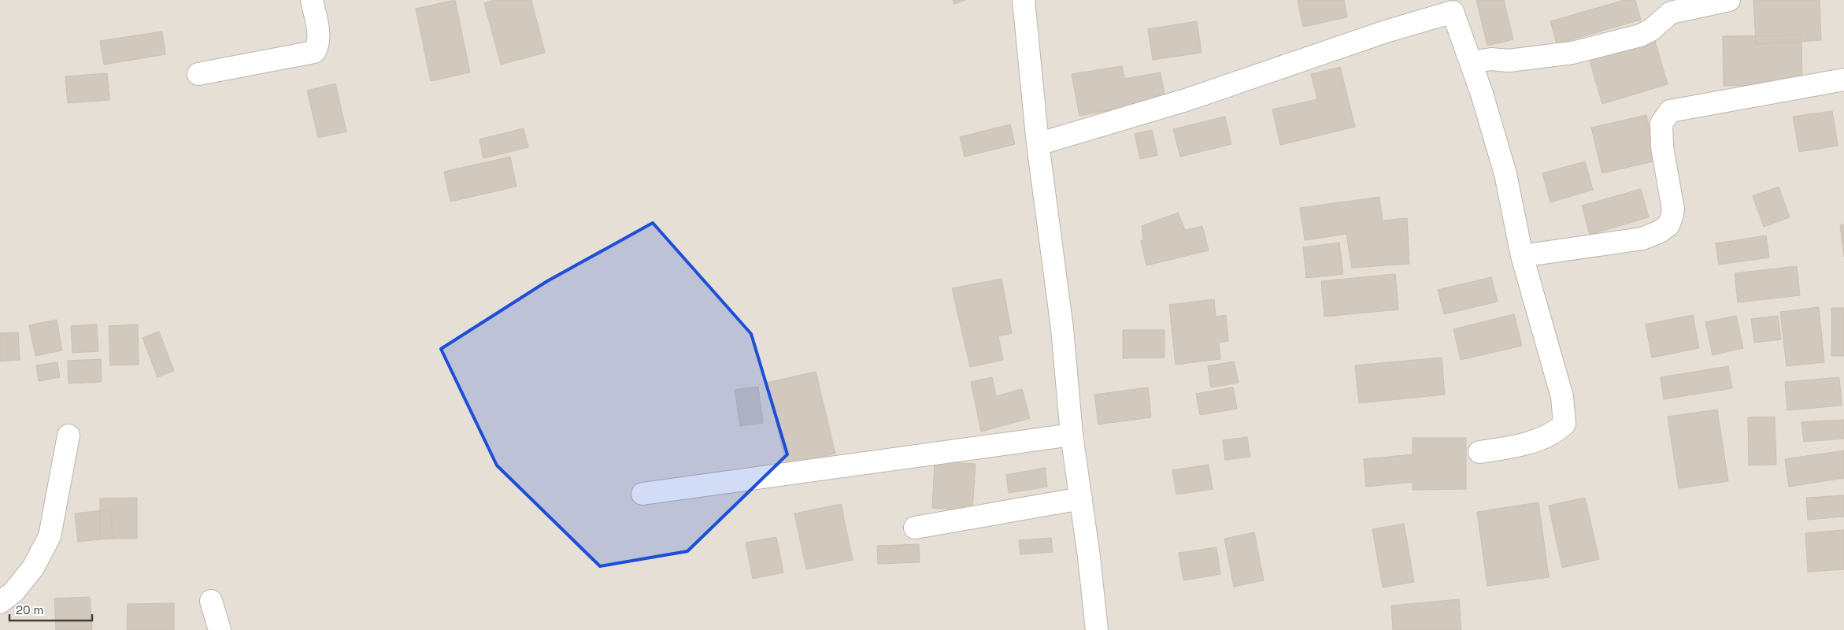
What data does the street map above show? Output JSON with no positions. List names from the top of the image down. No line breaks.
{"scale_bar":"20 m"}
